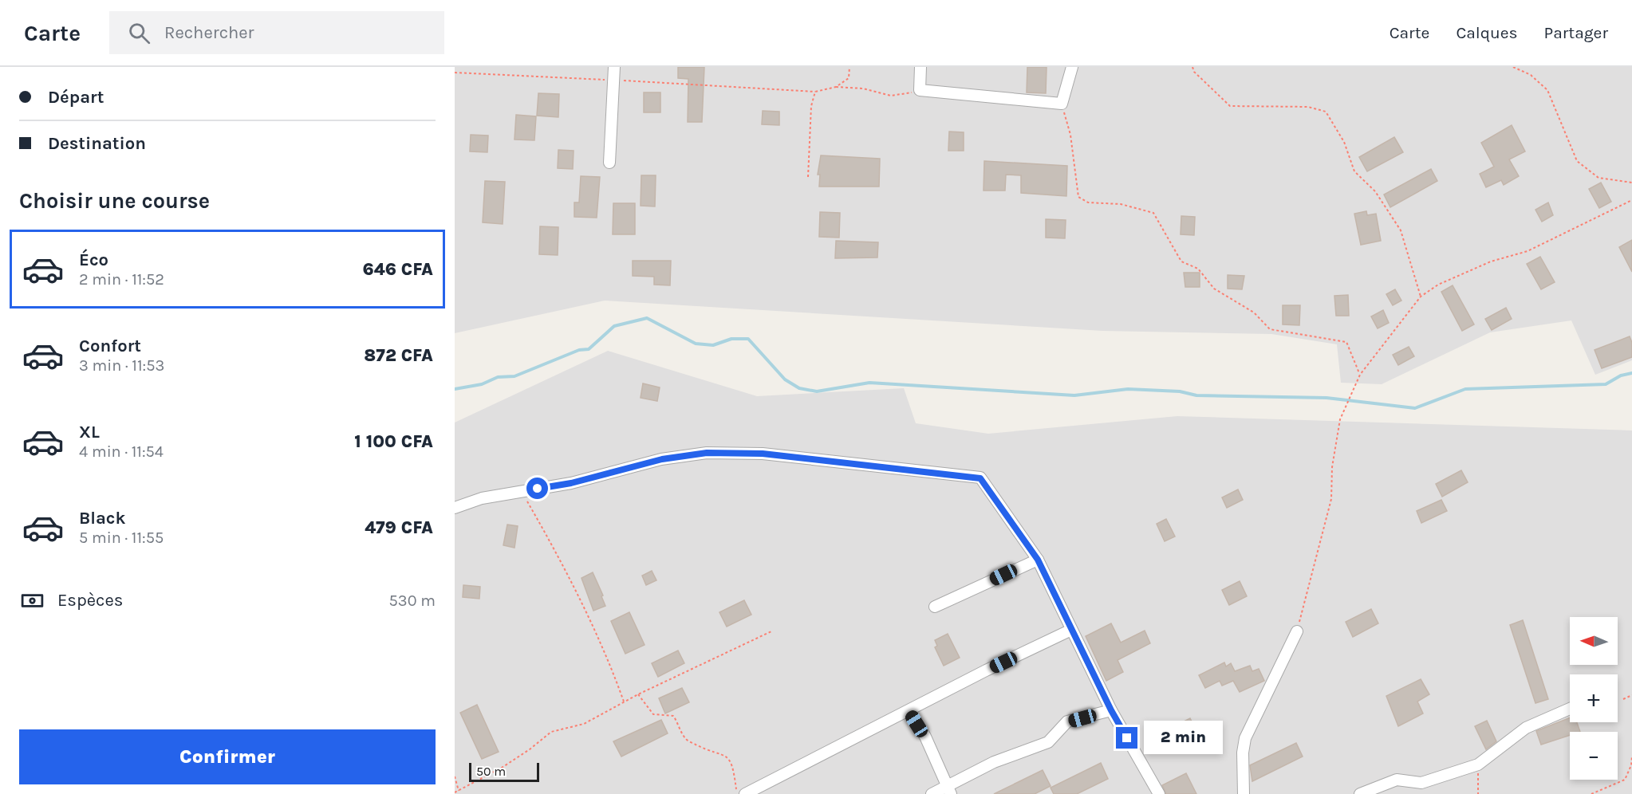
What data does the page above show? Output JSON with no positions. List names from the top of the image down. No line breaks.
{"scale_bar":"50 m","north":"left","page":{"header":"Carte","search":"Rechercher","nav":["Carte","Calques","Partager"],"banner":["Départ","Destination"],"heading":"Choisir une course","list":[{"name":"Éco","note":"2 min · 11:52","value":"646 CFA"},{"name":"Confort","note":"3 min · 11:53","value":"872 CFA"},{"name":"XL","note":"4 min · 11:54","value":"1 100 CFA"},{"name":"Black","note":"5 min · 11:55","value":"479 CFA"}],"pay":["Espèces","530 m"],"map_buttons":["+","−"],"buttons":"Confirmer","bubble":"2 min","scale":"50 m"}}
